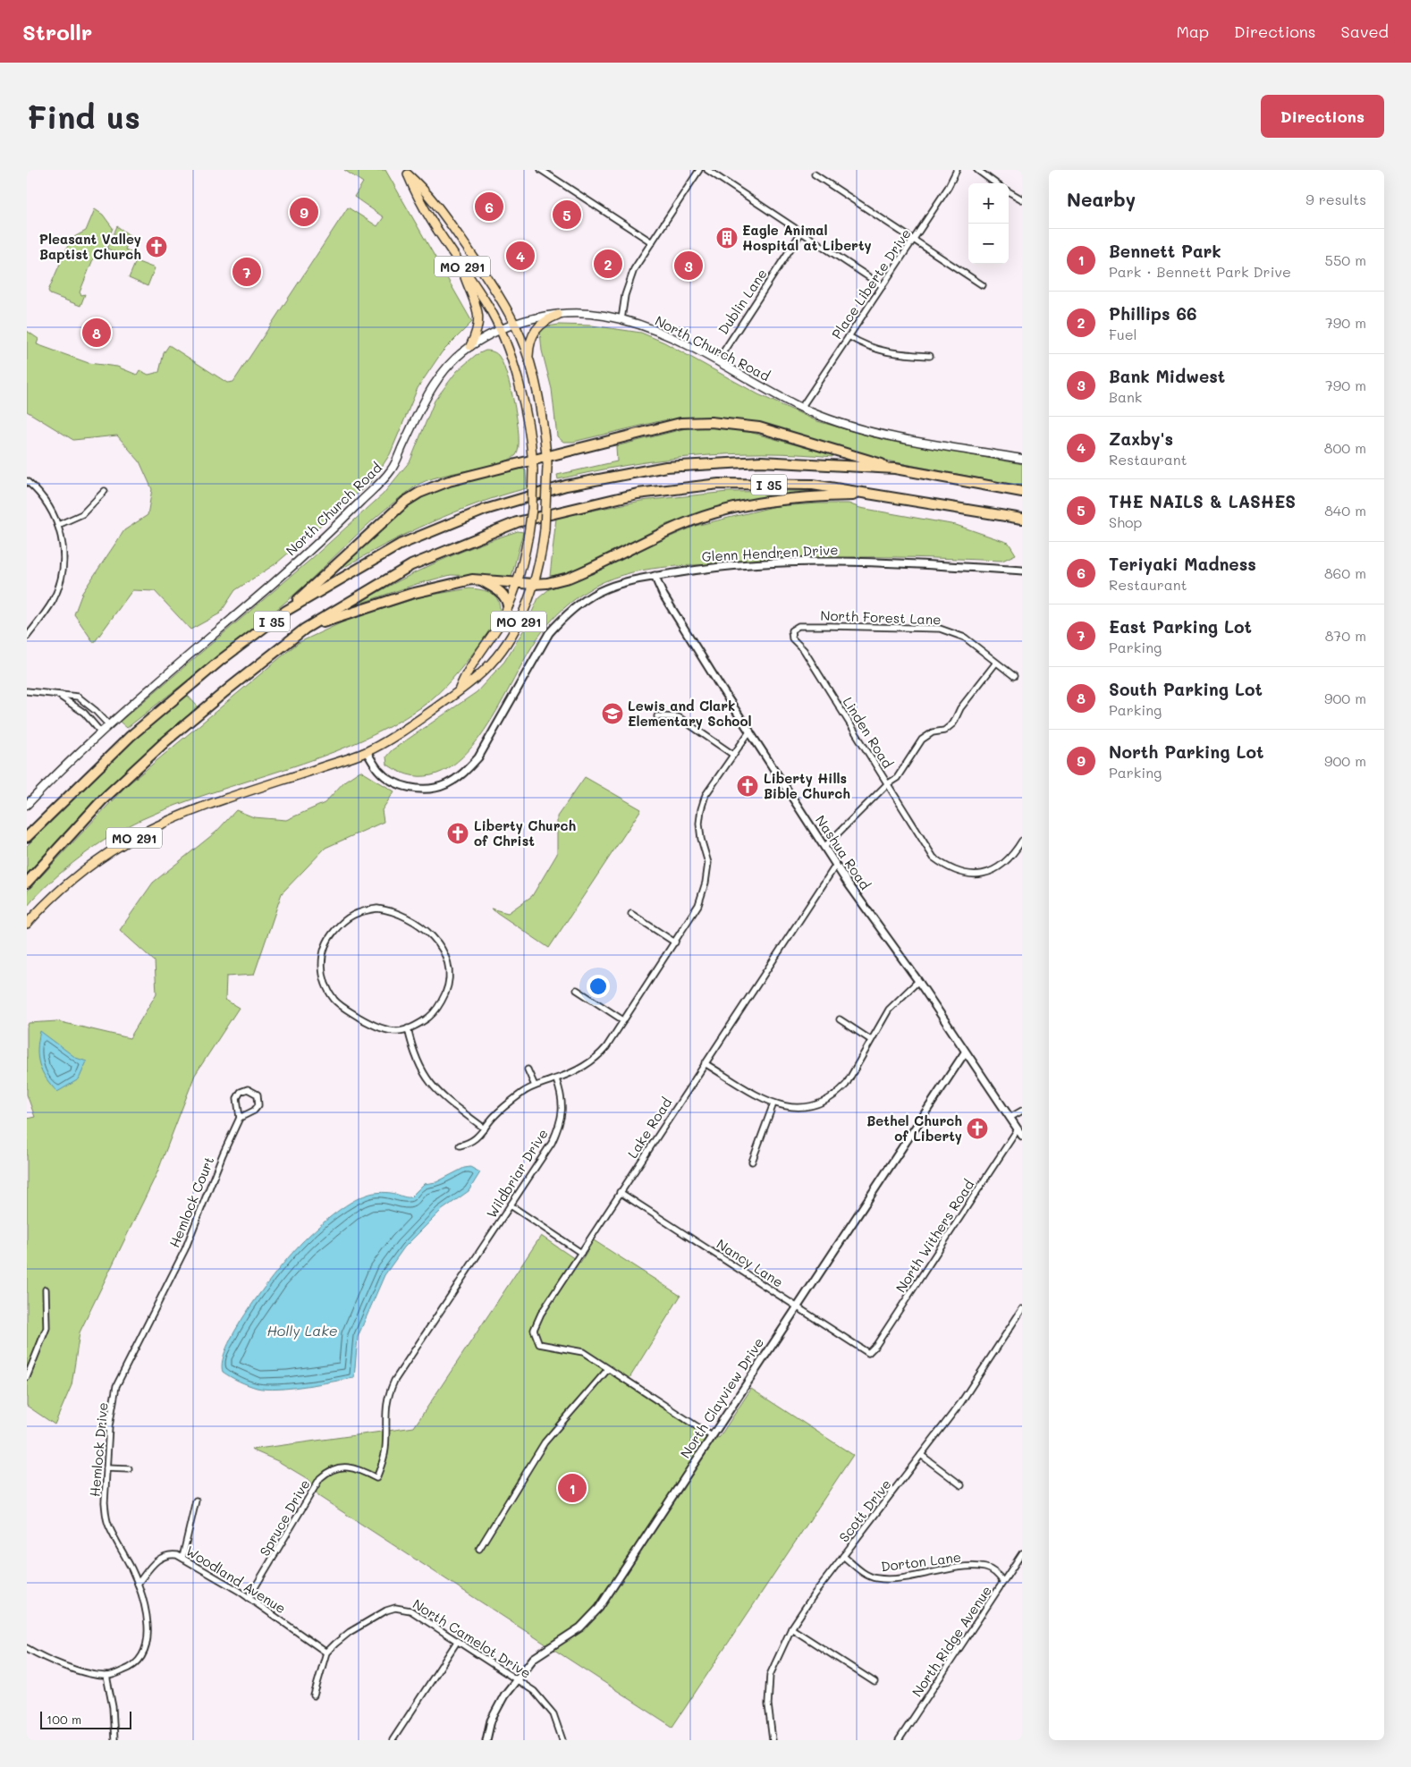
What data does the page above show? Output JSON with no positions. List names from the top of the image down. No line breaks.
{"streets":{"highway":["I 35"],"main road":["MO 291","North Church Road"],"street":["Place Liberte Drive","Dublin Lane","Glenn Hendren Drive","North Forest Lane","Linden Road","Nashua Road","Lake Road","Wildbriar Drive","Hemlock Court","North Withers Road","Nancy Lane","North Clayview Drive","Hemlock Drive","Scott Drive","Spruce Drive","Dorton Lane","Woodland Avenue","North Camelot Drive","North Ridge Avenue"]},"crossings":[["MO 291","North Church Road"],["MO 291","Glenn Hendren Drive"],["Place Liberte Drive","North Church Road"],["Dublin Lane","North Church Road"],["Glenn Hendren Drive","Nashua Road"],["North Forest Lane","Linden Road"],["Nashua Road","Lake Road"],["Nashua Road","North Withers Road"],["Nashua Road","North Clayview Drive"],["Lake Road","Nancy Lane"],["Wildbriar Drive","Spruce Drive"],["Hemlock Court","Hemlock Drive"],["North Withers Road","Nancy Lane"],["Nancy Lane","North Clayview Drive"],["North Clayview Drive","North Camelot Drive"],["Hemlock Drive","Woodland Avenue"],["Scott Drive","Dorton Lane"],["Spruce Drive","Woodland Avenue"],["Dorton Lane","North Ridge Avenue"],["Woodland Avenue","North Camelot Drive"]],"water":["Holly Lake"],"places":{"building":["Eagle Animal Hospital at Liberty"],"church":["Pleasant Valley Baptist Church","Liberty Hills Bible Church","Liberty Church of Christ","Bethel Church of Liberty"],"school or university":["Lewis and Clark Elementary School"]},"scale_bar":"100 m","page":{"header":"Strollr","nav":["Map","Directions","Saved"],"buttons":"Directions","title":"Find us","heading":["Nearby","9 results"],"map_buttons":["+","−"],"pins":["6","9","5","4","2","3","7","8","1"],"list":[{"mark":"1","name":"Bennett Park","note":"Park · Bennett Park Drive","value":"550 m"},{"mark":"2","name":"Phillips 66","note":"Fuel","value":"790 m"},{"mark":"3","name":"Bank Midwest","note":"Bank","value":"790 m"},{"mark":"4","name":"Zaxby's","note":"Restaurant","value":"800 m"},{"mark":"5","name":"THE NAILS & LASHES","note":"Shop","value":"840 m"},{"mark":"6","name":"Teriyaki Madness","note":"Restaurant","value":"860 m"},{"mark":"7","name":"East Parking Lot","note":"Parking","value":"870 m"},{"mark":"8","name":"South Parking Lot","note":"Parking","value":"900 m"},{"mark":"9","name":"North Parking Lot","note":"Parking","value":"900 m"}],"scale":"100 m"}}
